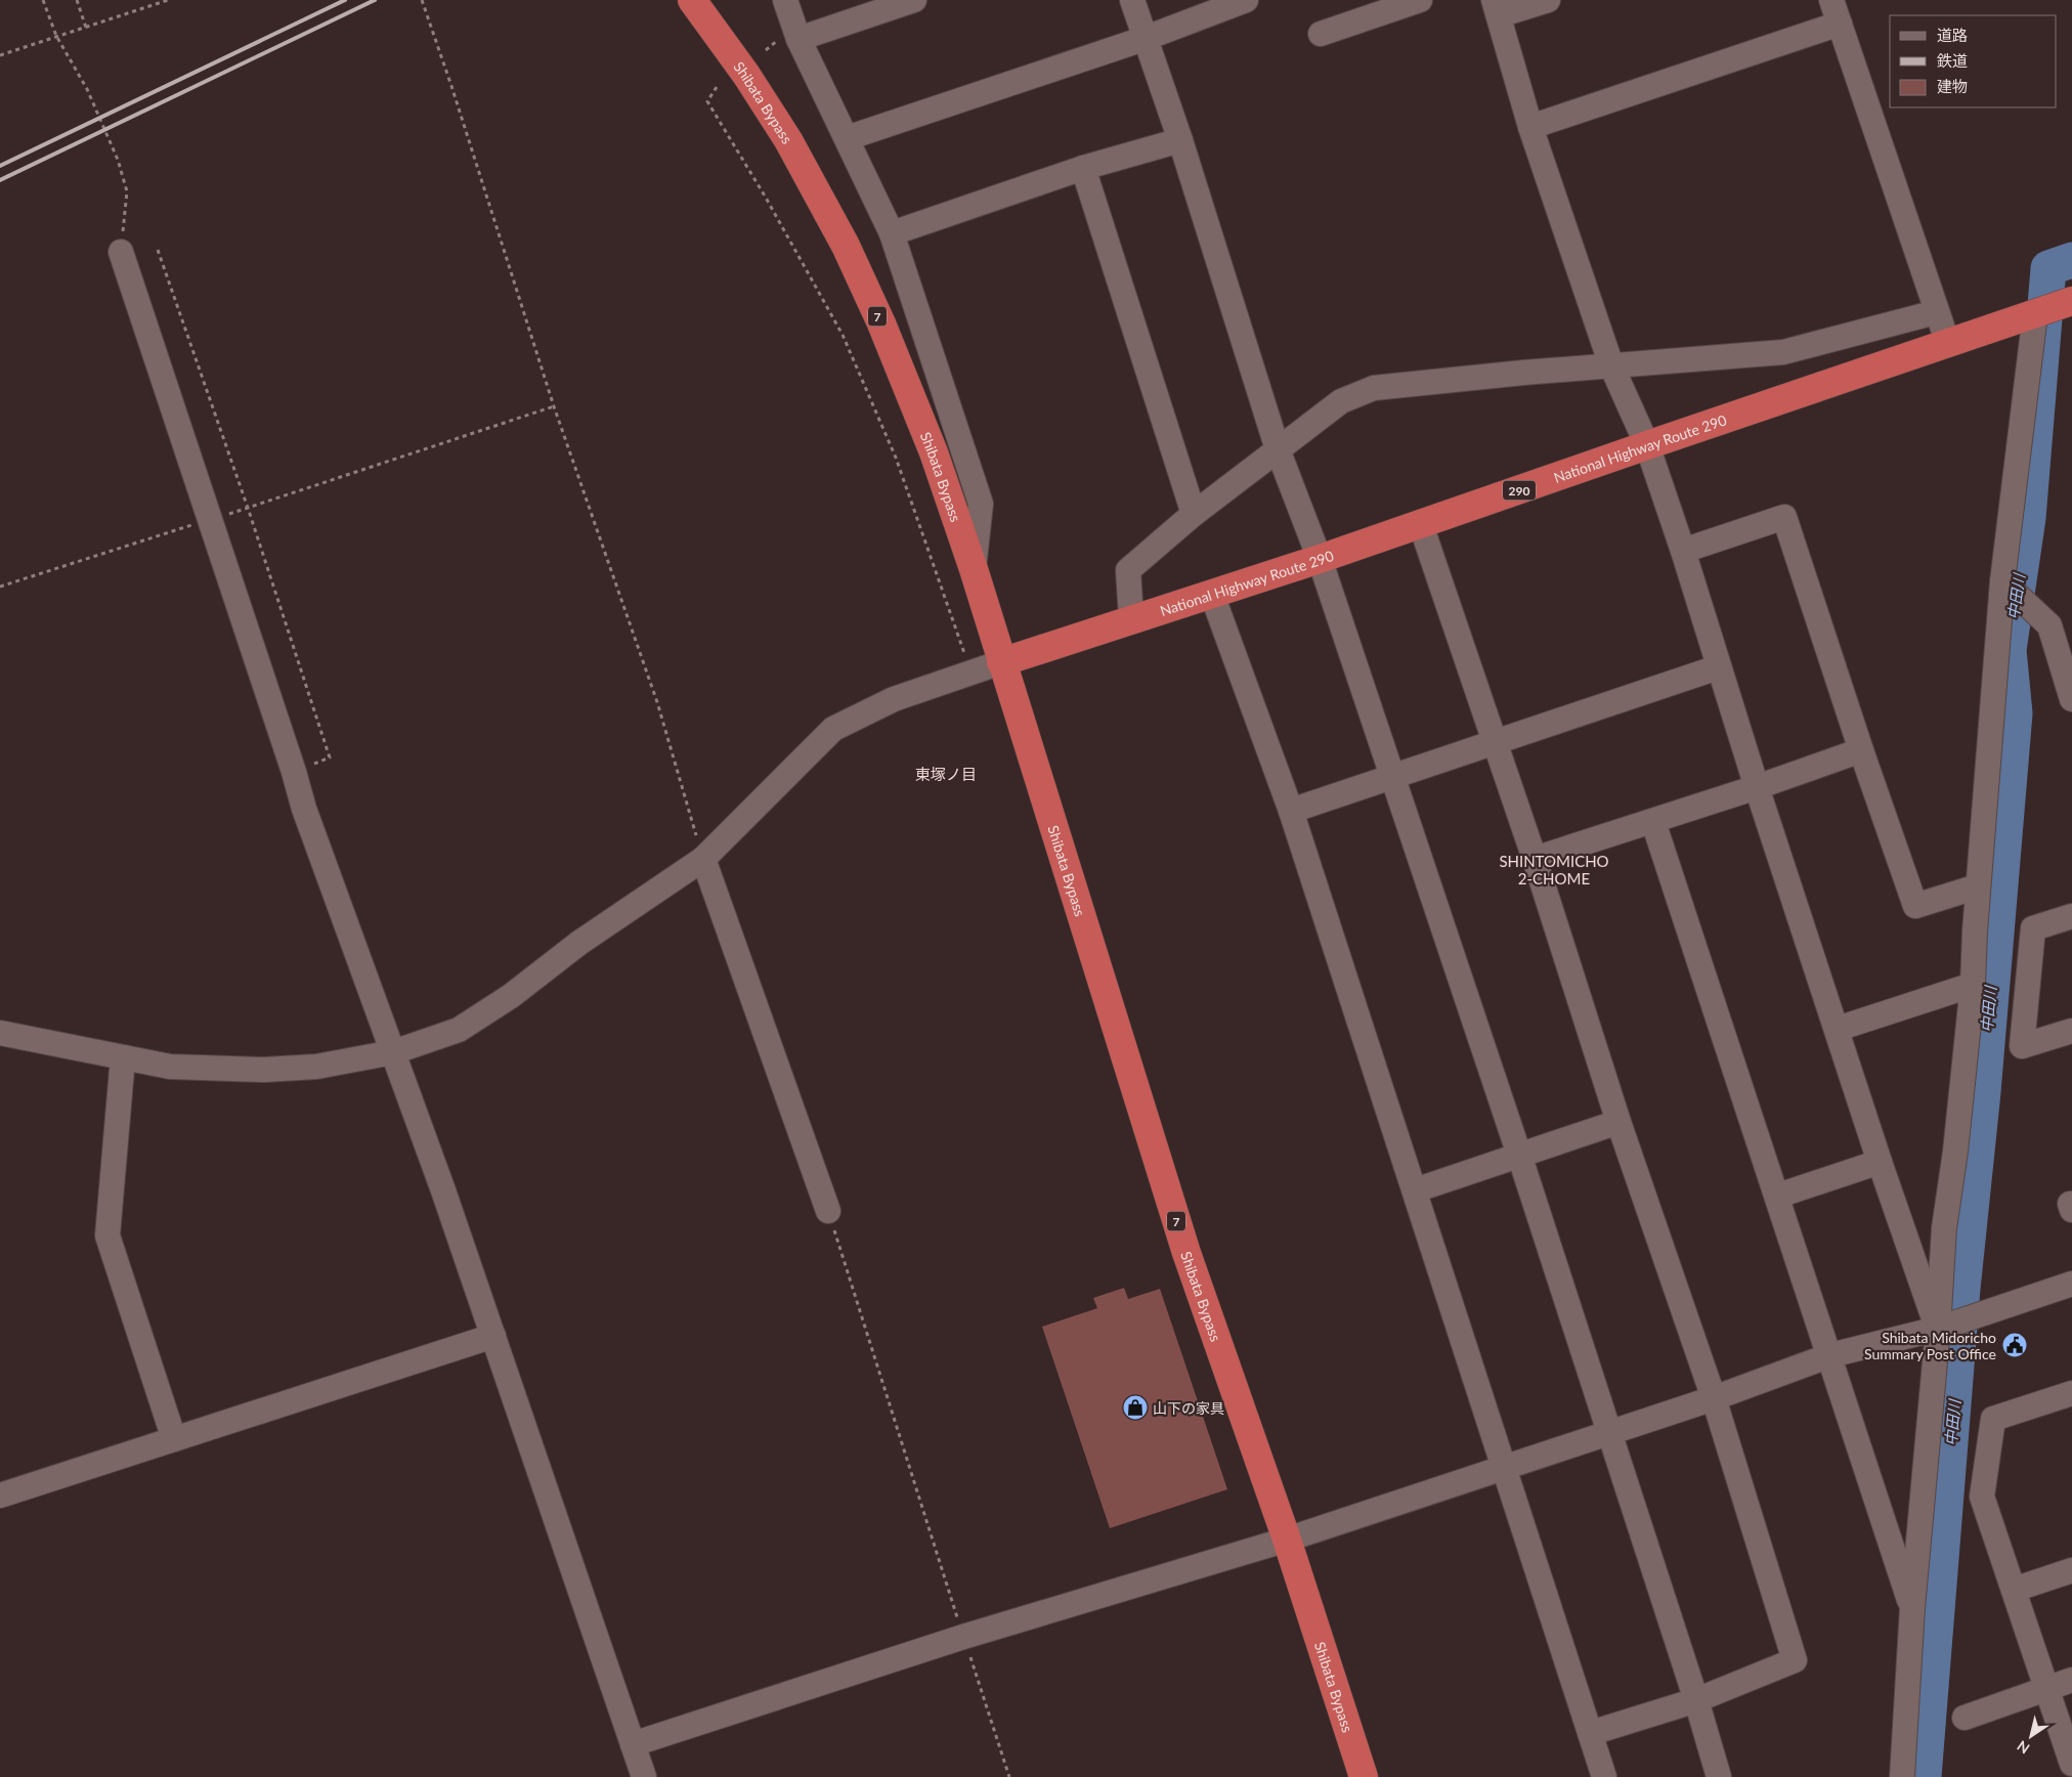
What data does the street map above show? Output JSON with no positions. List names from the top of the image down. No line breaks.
{"streets":{"highway":["Shibata Bypass","7","National Highway Route 290","290"]},"crossings":[["Shibata Bypass","National Highway Route 290"]],"districts":["東塚ノ目","SHINTOMICHO 2-CHOME"],"water":["中田川"],"places":{"public building":["Shibata Midoricho Summary Post Office"],"shop":["山下の家具"]},"legend":["道路","鉄道","建物"],"north":"bottom left"}
